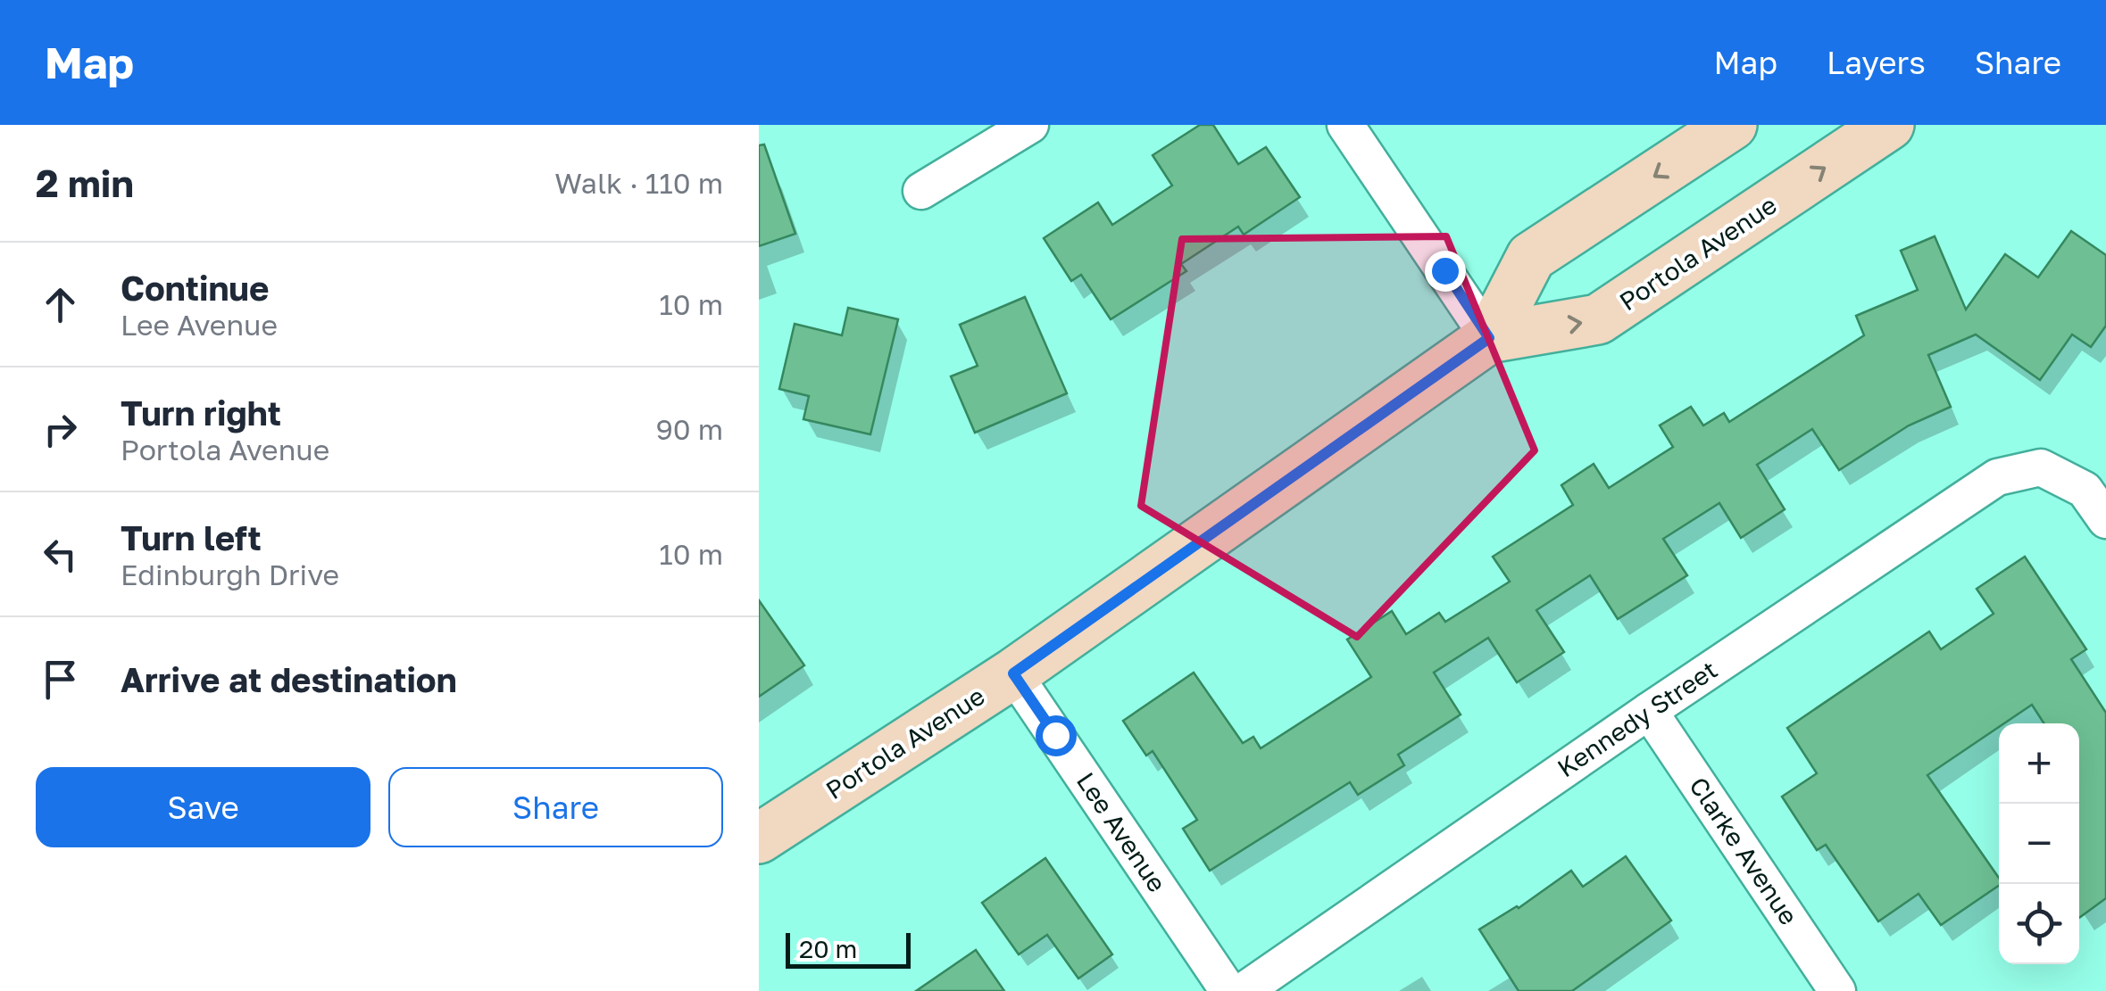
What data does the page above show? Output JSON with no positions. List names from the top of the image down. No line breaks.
{"streets":{"main road":["Portola Avenue"],"street":["Kennedy Street","Lee Avenue","Clarke Avenue"]},"crossings":[["Portola Avenue","Lee Avenue"],["Kennedy Street","Clarke Avenue"]],"scale_bar":"20 m","page":{"header":"Map","nav":["Map","Layers","Share"],"heading":["2 min","Walk · 110 m"],"list":[["Continue","Lee Avenue","10 m"],["Turn right","Portola Avenue","90 m"],["Turn left","Edinburgh Drive","10 m"],"Arrive at destination"],"map_buttons":["+","−"],"buttons":["Save","Share"],"scale":"20 m"}}
